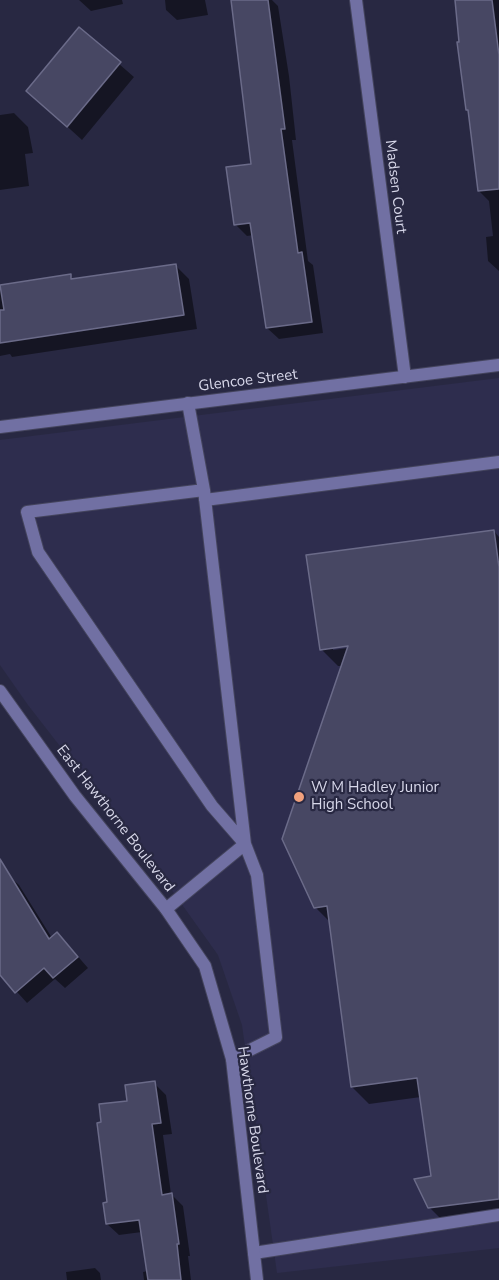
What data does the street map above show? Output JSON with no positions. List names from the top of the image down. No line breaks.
{"streets":{"street":["Madsen Court","Glencoe Street","East Hawthorne Boulevard","Hawthorne Boulevard"]},"crossings":[["Madsen Court","Glencoe Street"],["East Hawthorne Boulevard","Hawthorne Boulevard"]],"places":["W M Hadley Junior High School"]}
